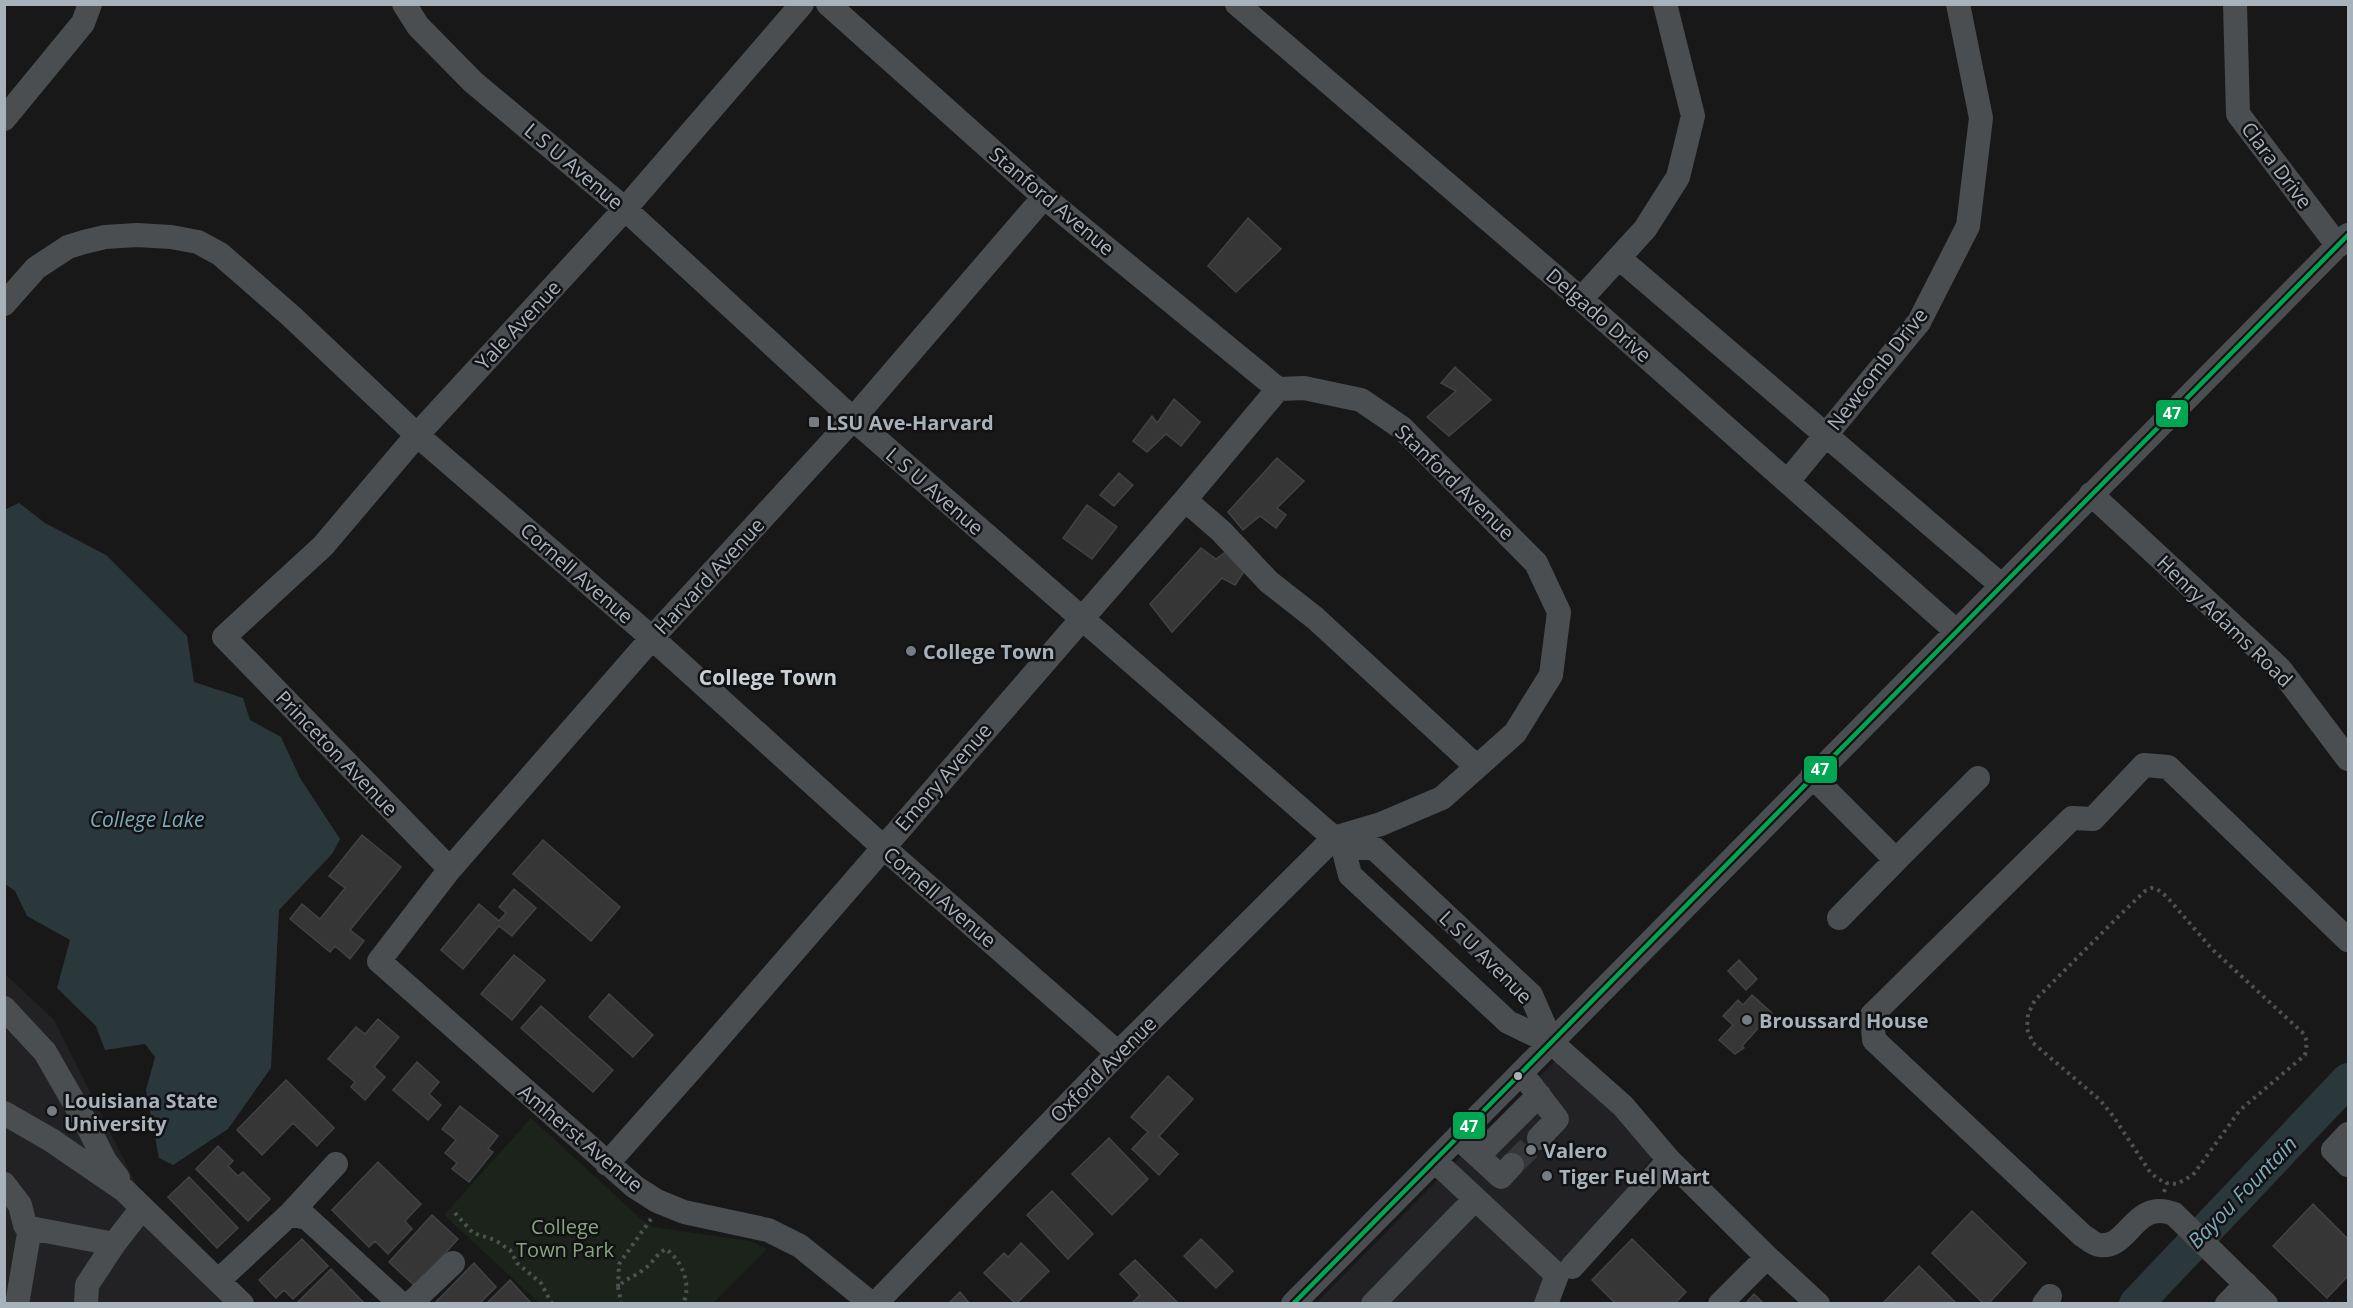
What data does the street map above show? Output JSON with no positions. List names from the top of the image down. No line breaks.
{"streets":{"street":["Clara Drive","L S U Avenue","Stanford Avenue","Delgado Drive","Yale Avenue","Newcomb Drive","Cornell Avenue","Harvard Avenue","Henry Adams Road","Princeton Avenue","Emory Avenue","Oxford Avenue","Amherst Avenue"]},"crossings":[["L S U Avenue","Stanford Avenue"],["L S U Avenue","Yale Avenue"],["L S U Avenue","Harvard Avenue"],["L S U Avenue","Emory Avenue"],["L S U Avenue","Oxford Avenue"],["Stanford Avenue","Harvard Avenue"],["Stanford Avenue","Emory Avenue"],["Stanford Avenue","Oxford Avenue"],["Delgado Drive","Newcomb Drive"],["Yale Avenue","Cornell Avenue"],["Yale Avenue","Princeton Avenue"],["Cornell Avenue","Harvard Avenue"],["Cornell Avenue","Emory Avenue"],["Cornell Avenue","Oxford Avenue"],["Harvard Avenue","Princeton Avenue"],["Harvard Avenue","Amherst Avenue"],["Emory Avenue","Amherst Avenue"],["Oxford Avenue","Amherst Avenue"]],"districts":["College Town"],"water":["College Lake","Bayou Fountain"],"parks":["College Town Park"],"places":{"transit":["LSU Ave-Harvard"],"other":["College Town","Broussard House","Louisiana State University","Valero","Tiger Fuel Mart"]},"lines":["transit line 47"]}
